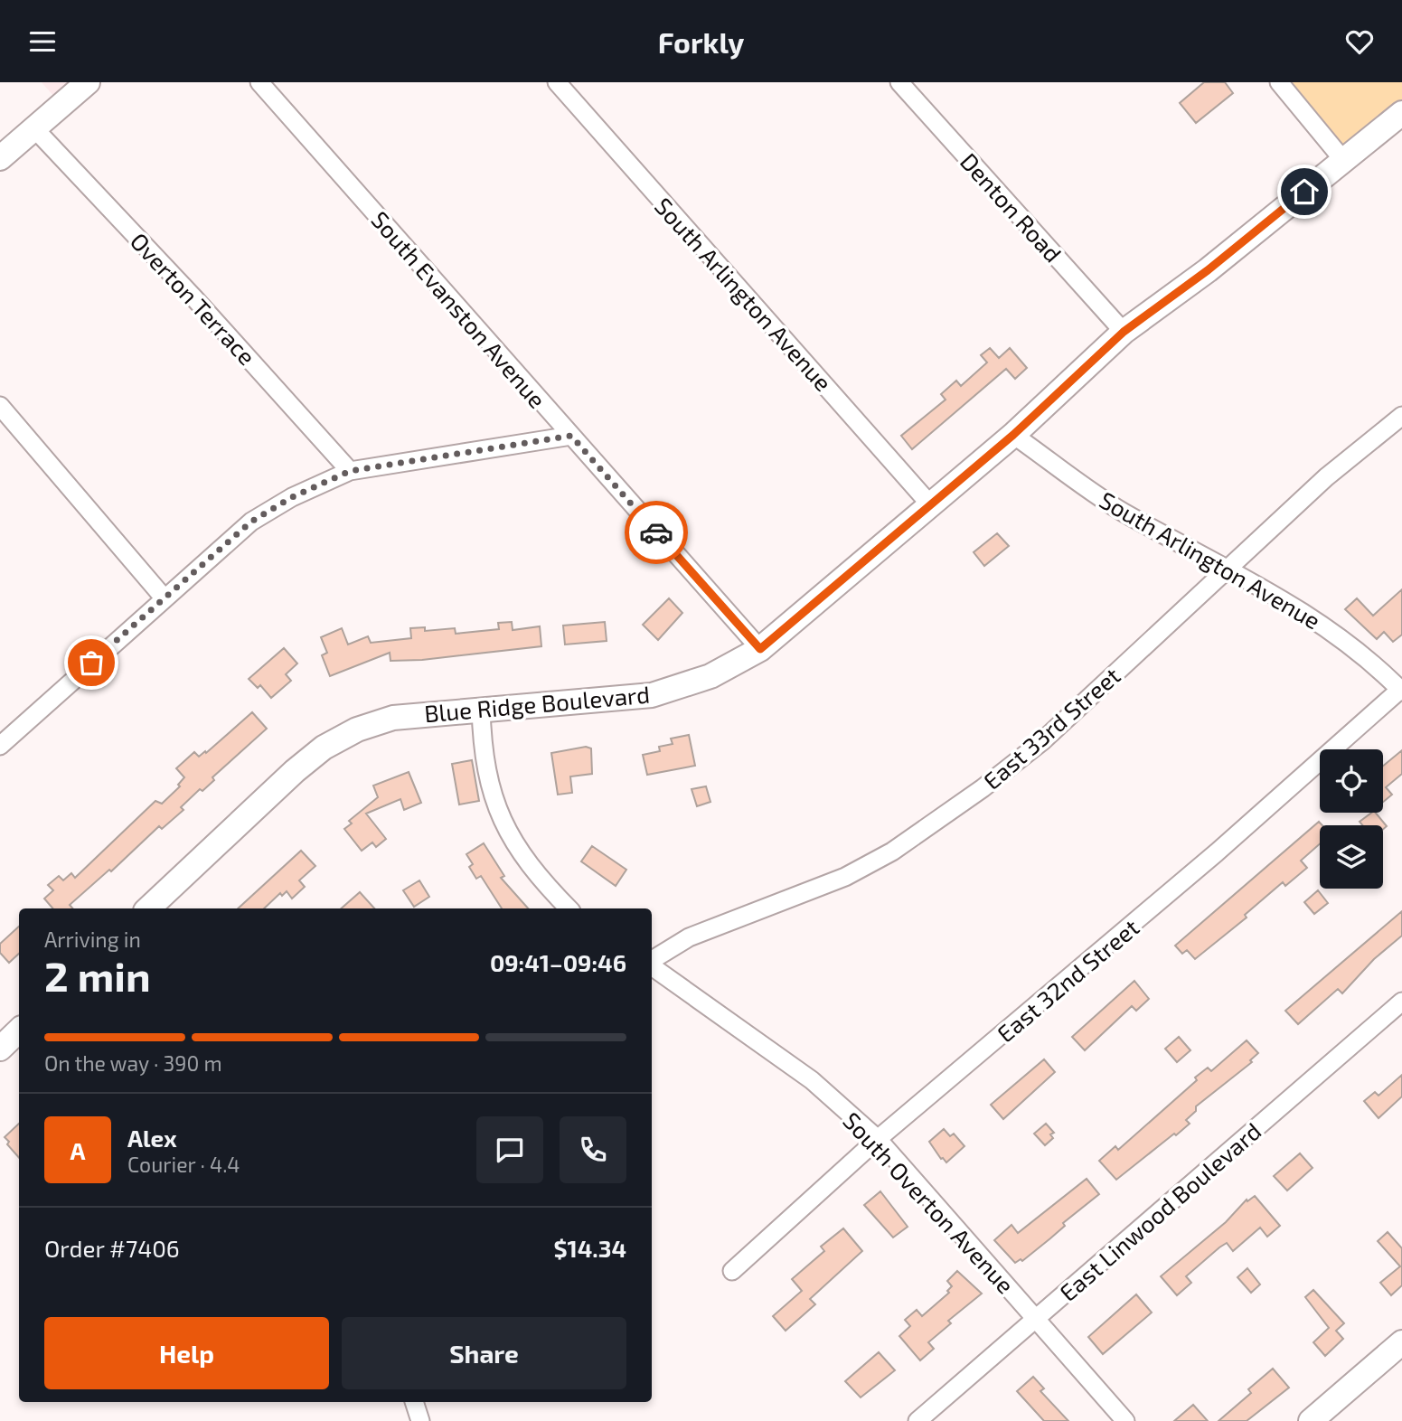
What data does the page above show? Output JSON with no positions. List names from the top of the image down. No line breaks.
{"streets":{"street":["Denton Road","South Arlington Avenue","Overton Terrace","South Evanston Avenue","Blue Ridge Boulevard","East 33rd Street","East 32nd Street","South Overton Avenue","East Linwood Boulevard"]},"crossings":[["Denton Road","Blue Ridge Boulevard"],["South Arlington Avenue","Blue Ridge Boulevard"],["South Arlington Avenue","East 33rd Street"],["South Arlington Avenue","East 32nd Street"],["South Evanston Avenue","Blue Ridge Boulevard"],["East 32nd Street","South Overton Avenue"],["South Overton Avenue","East Linwood Boulevard"]],"page":{"header":"Forkly","heading":["2 min","Arriving in","09:41–09:46"],"panel":["Alex","Courier · 4.4","Order #7406","$14.34"],"bar":"On the way · 390 m","round":"A","buttons":["Help","Share"]}}
